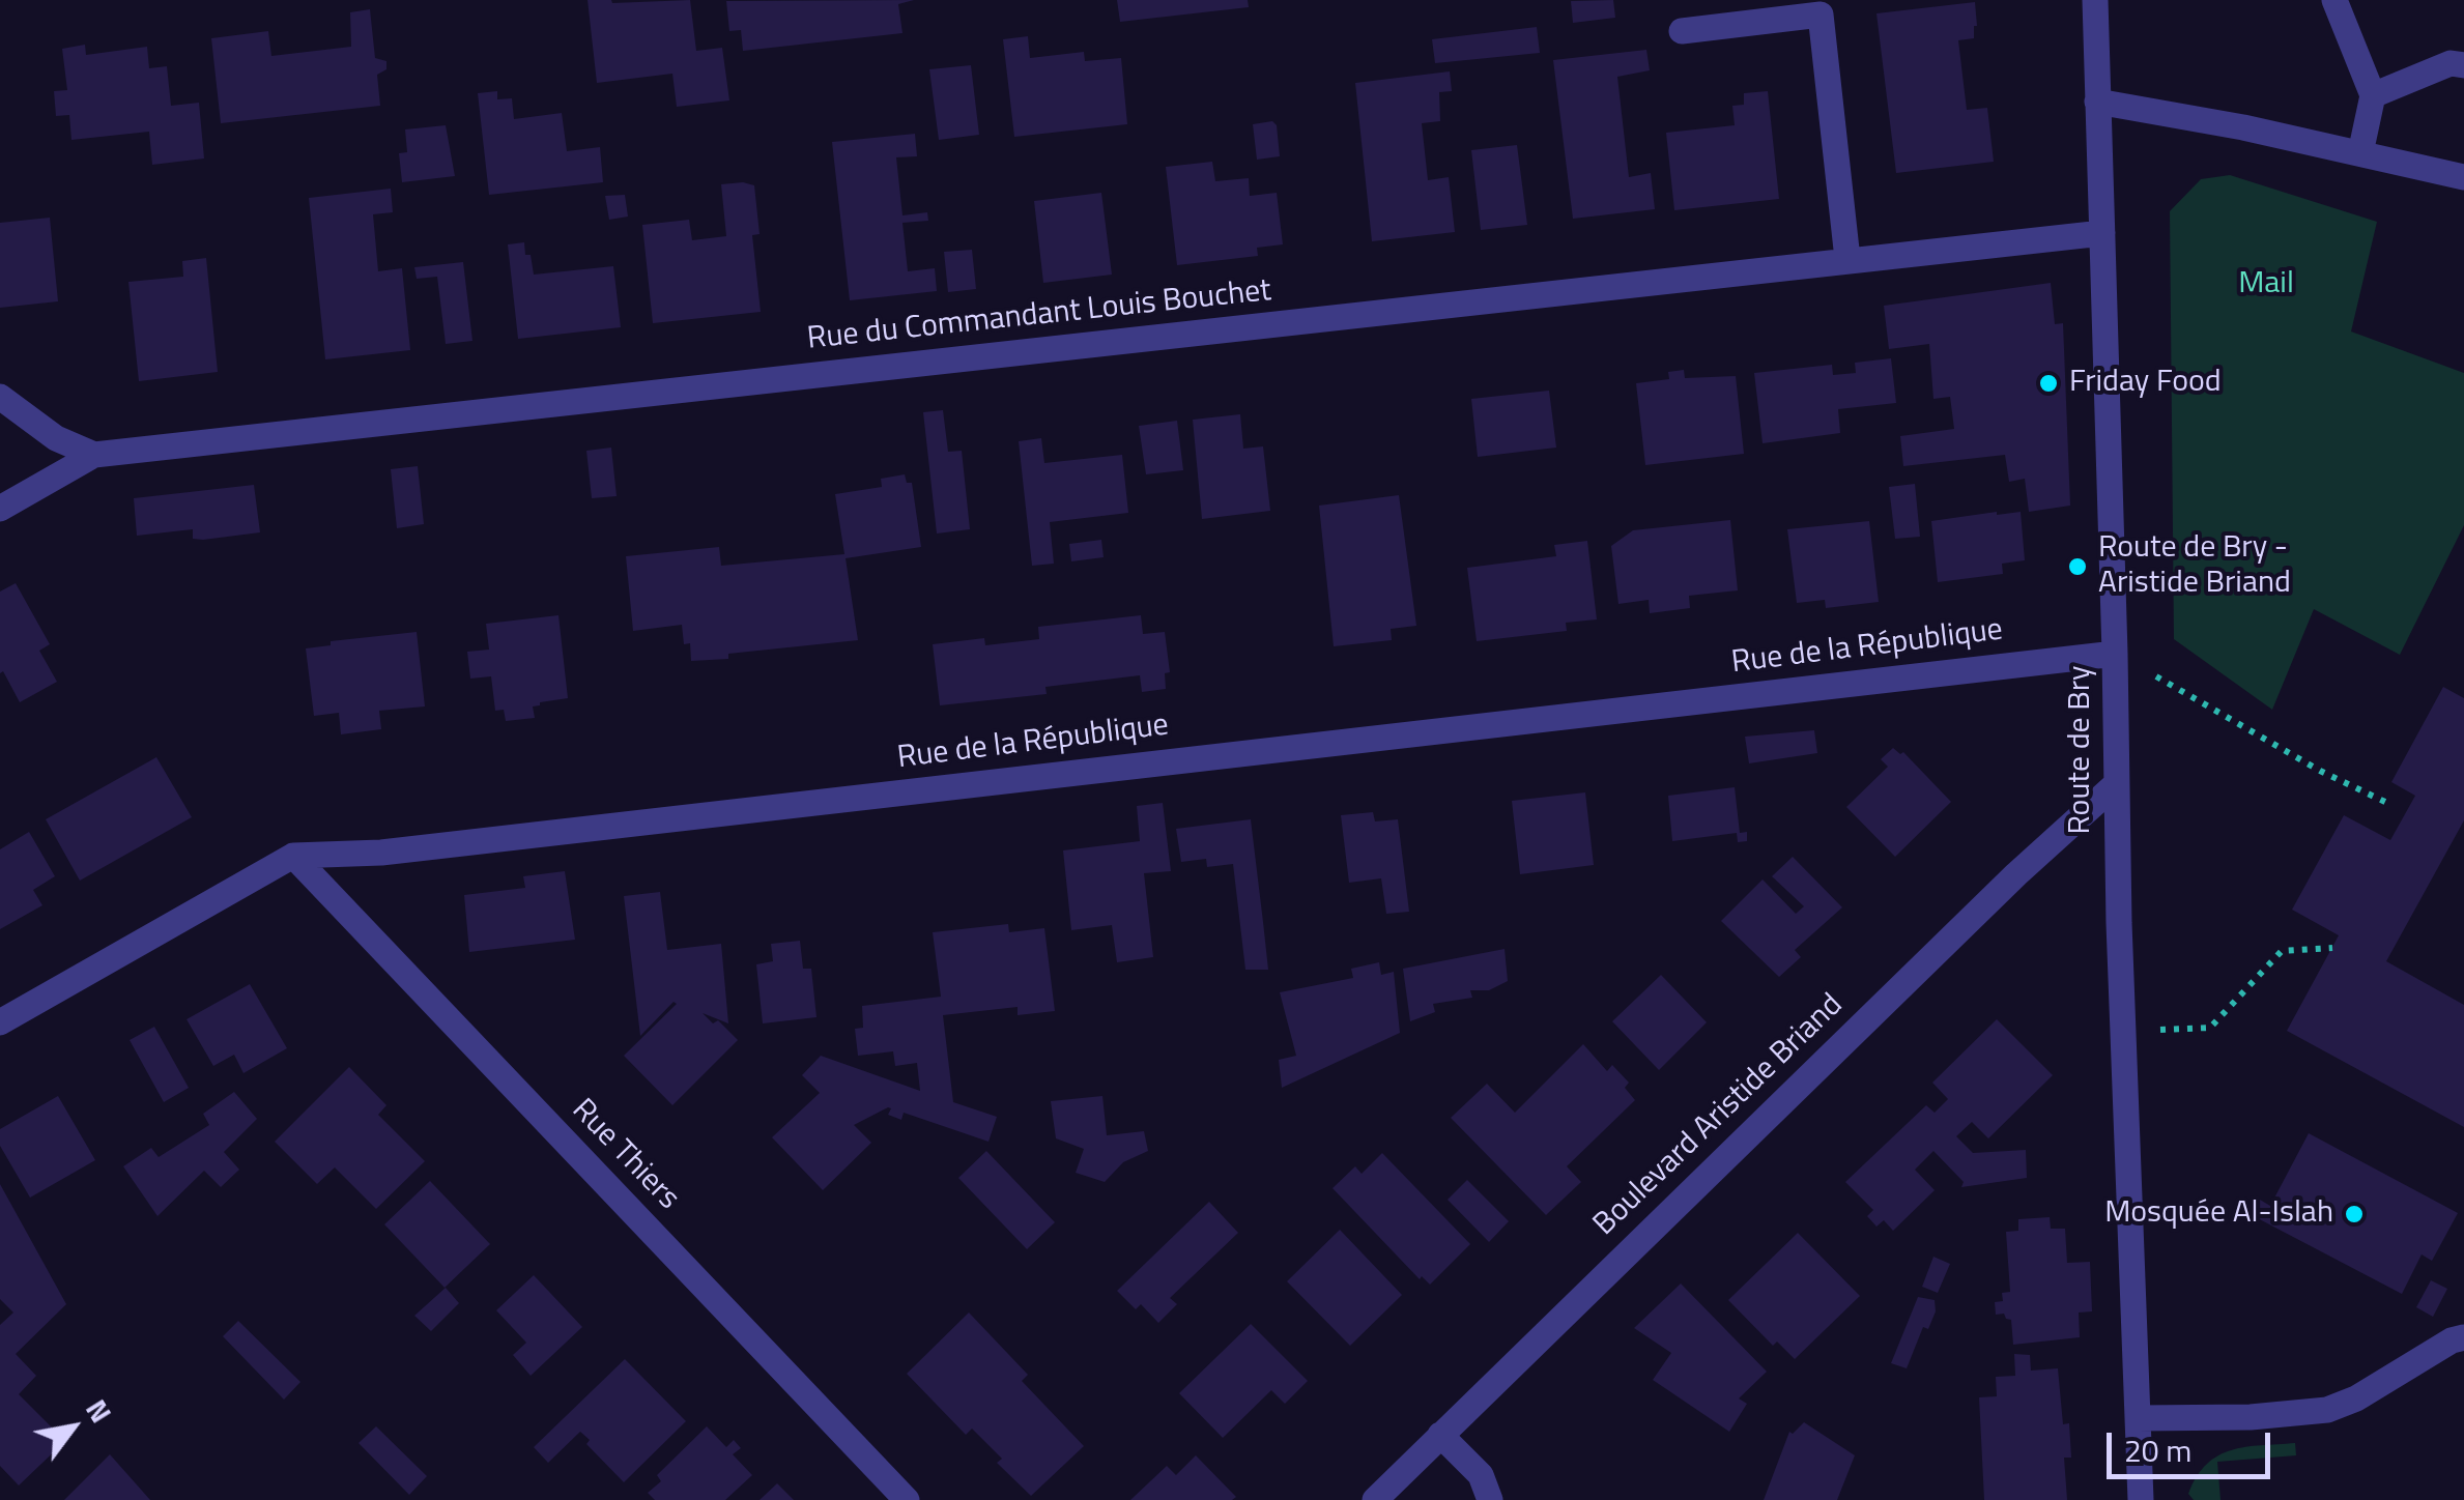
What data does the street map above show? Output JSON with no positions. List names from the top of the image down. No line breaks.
{"streets":{"street":["Rue du Commandant Louis Bouchet","Rue de la République","Route de Bry","Boulevard Aristide Briand","Rue Thiers"]},"crossings":[["Rue du Commandant Louis Bouchet","Route de Bry"],["Rue de la République","Route de Bry"],["Rue de la République","Rue Thiers"],["Route de Bry","Boulevard Aristide Briand"]],"parks":["Mail"],"places":["Friday Food","Route de Bry - Aristide Briand","Mosquée Al-Islah"],"scale_bar":"20 m","north":"top right"}
